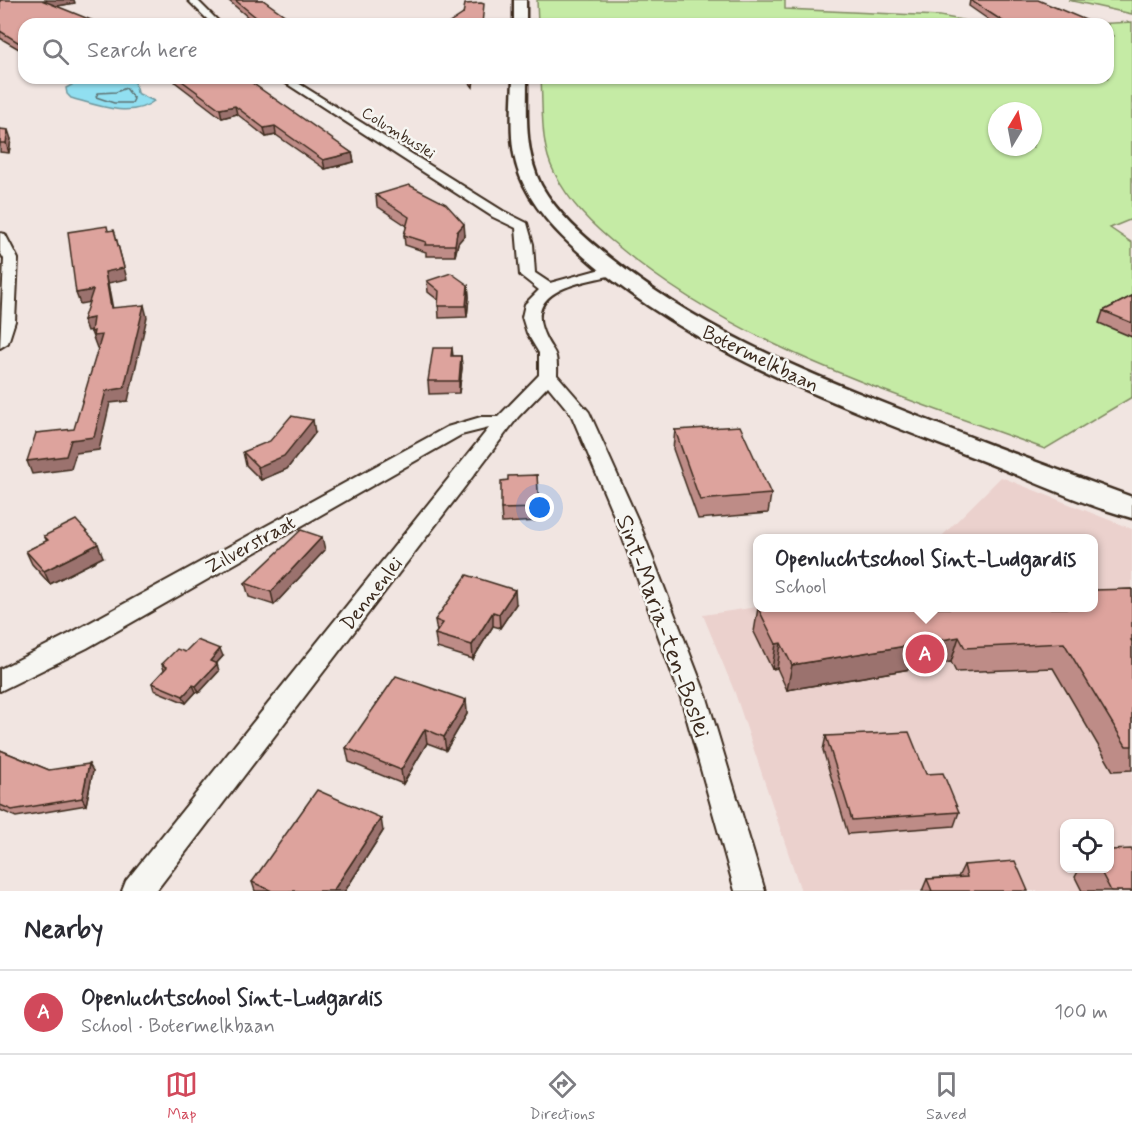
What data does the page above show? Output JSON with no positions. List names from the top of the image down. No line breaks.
{"streets":{"main road":["Botermelkbaan"],"street":["Columbuslei","Zilverstraat","Dennenlei","Sint-Maria-ten-Boslei"]},"crossings":[["Zilverstraat","Dennenlei"],["Dennenlei","Sint-Maria-ten-Boslei"]],"north":"top","page":{"search":"Search here","popup":["Openluchtschool Sint-Ludgardis","School"],"pins":"A","heading":"Nearby","list":[{"mark":"A","name":"Openluchtschool Sint-Ludgardis","note":"School · Botermelkbaan","value":"100 m"}],"nav":["Map","Directions","Saved"]}}
